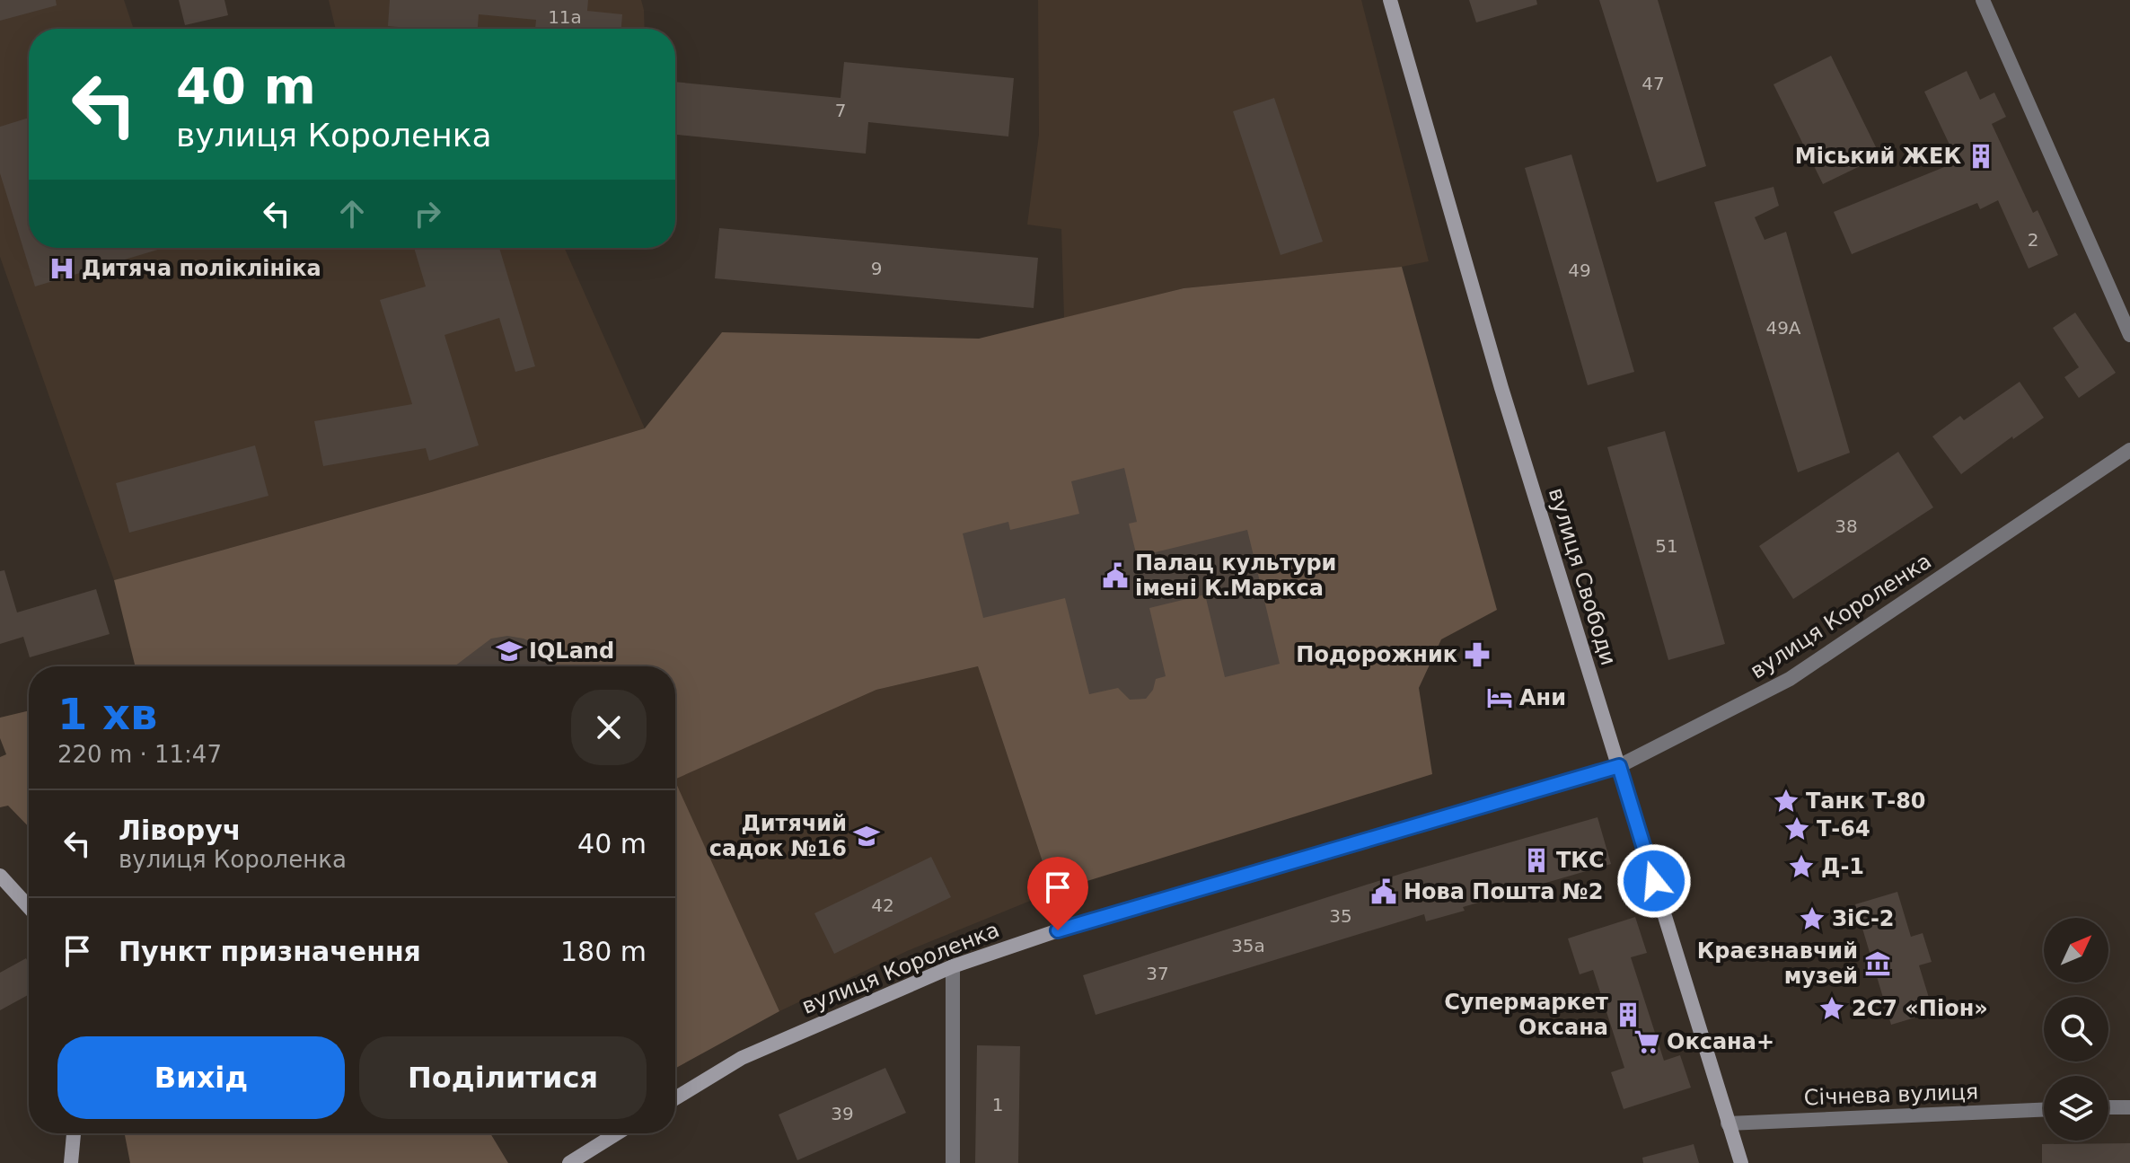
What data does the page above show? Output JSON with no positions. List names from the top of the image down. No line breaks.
{"streets":{"main road":["вулиця Свободи","вулиця Короленка"],"street":["Січнева вулиця"]},"crossings":[["вулиця Свободи","вулиця Короленка"],["вулиця Свободи","Січнева вулиця"]],"places":{"building":["Міський ЖЕК","ТКС","Супермаркет Оксана"],"hospital":["Дитяча поліклініка"],"public building":["Палац культури імені К.Маркса","Нова Пошта №2"],"school or university":["IQLand","Дитячий садок №16"],"pharmacy":["Подорожник"],"hotel":["Ани"],"place":["Танк Т-80","Т-64","Д-1","ЗіС-2","2С7 «Піон»"],"museum":["Краєзнавчий музей"],"supermarket":["Оксана+"]},"house_numbers":["11а","47","7","2","9","49","49А","38","51","42","35","35а","37","1","39"],"north":"top right","page":{"turn":["40 m","вулиця Короленка"],"heading":["1 хв","220 m · 11:47"],"list":[{"name":"Ліворуч","note":"вулиця Короленка","value":"40 m"},{"name":"Пункт призначення","value":"180 m"}],"buttons":["Вихід","Поділитися"]}}
